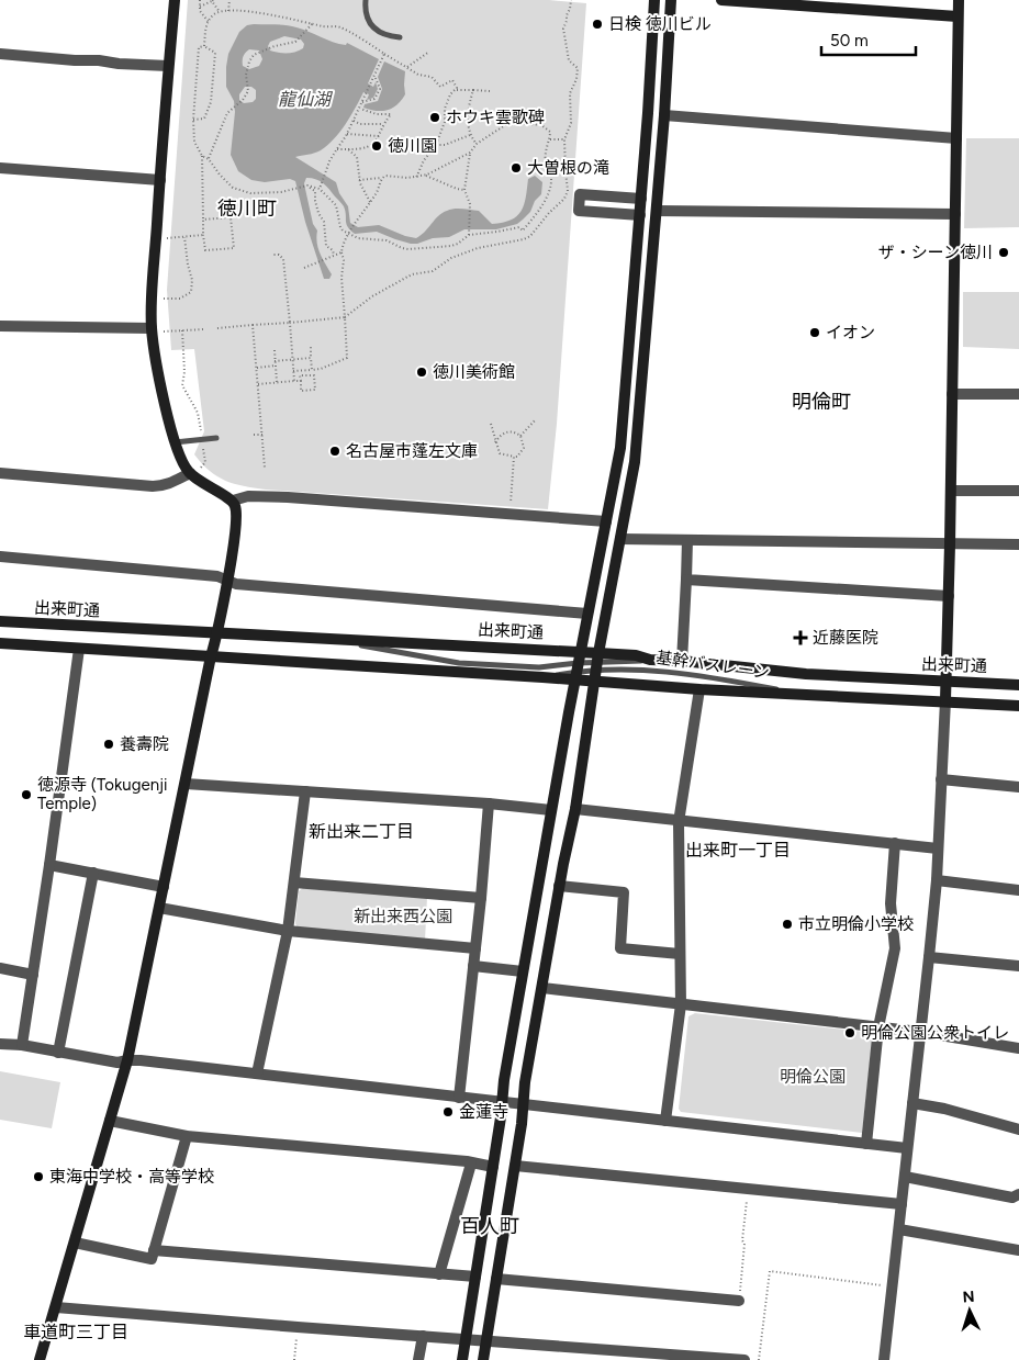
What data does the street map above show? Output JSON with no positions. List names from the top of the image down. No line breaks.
{"streets":{"street":["出来町通"],"lane":["基幹バスレーン"]},"crossings":[["出来町通","基幹バスレーン"]],"districts":["徳川町","明倫町","新出来二丁目","出来町一丁目","百人町","車道町三丁目"],"water":["龍仙湖"],"parks":["新出来西公園","明倫公園"],"places":{"other":["日検 徳川ビル","ホウキ雲歌碑","徳川園","大曽根の滝","ザ・シーン徳川","イオン","徳川美術館","名古屋市蓬左文庫","養壽院","徳源寺 (Tokugenji Temple)","市立明倫小学校","明倫公園公衆トイレ","金蓮寺","東海中学校・高等学校"],"health":["近藤医院"]},"scale_bar":"50 m","north":"top"}
